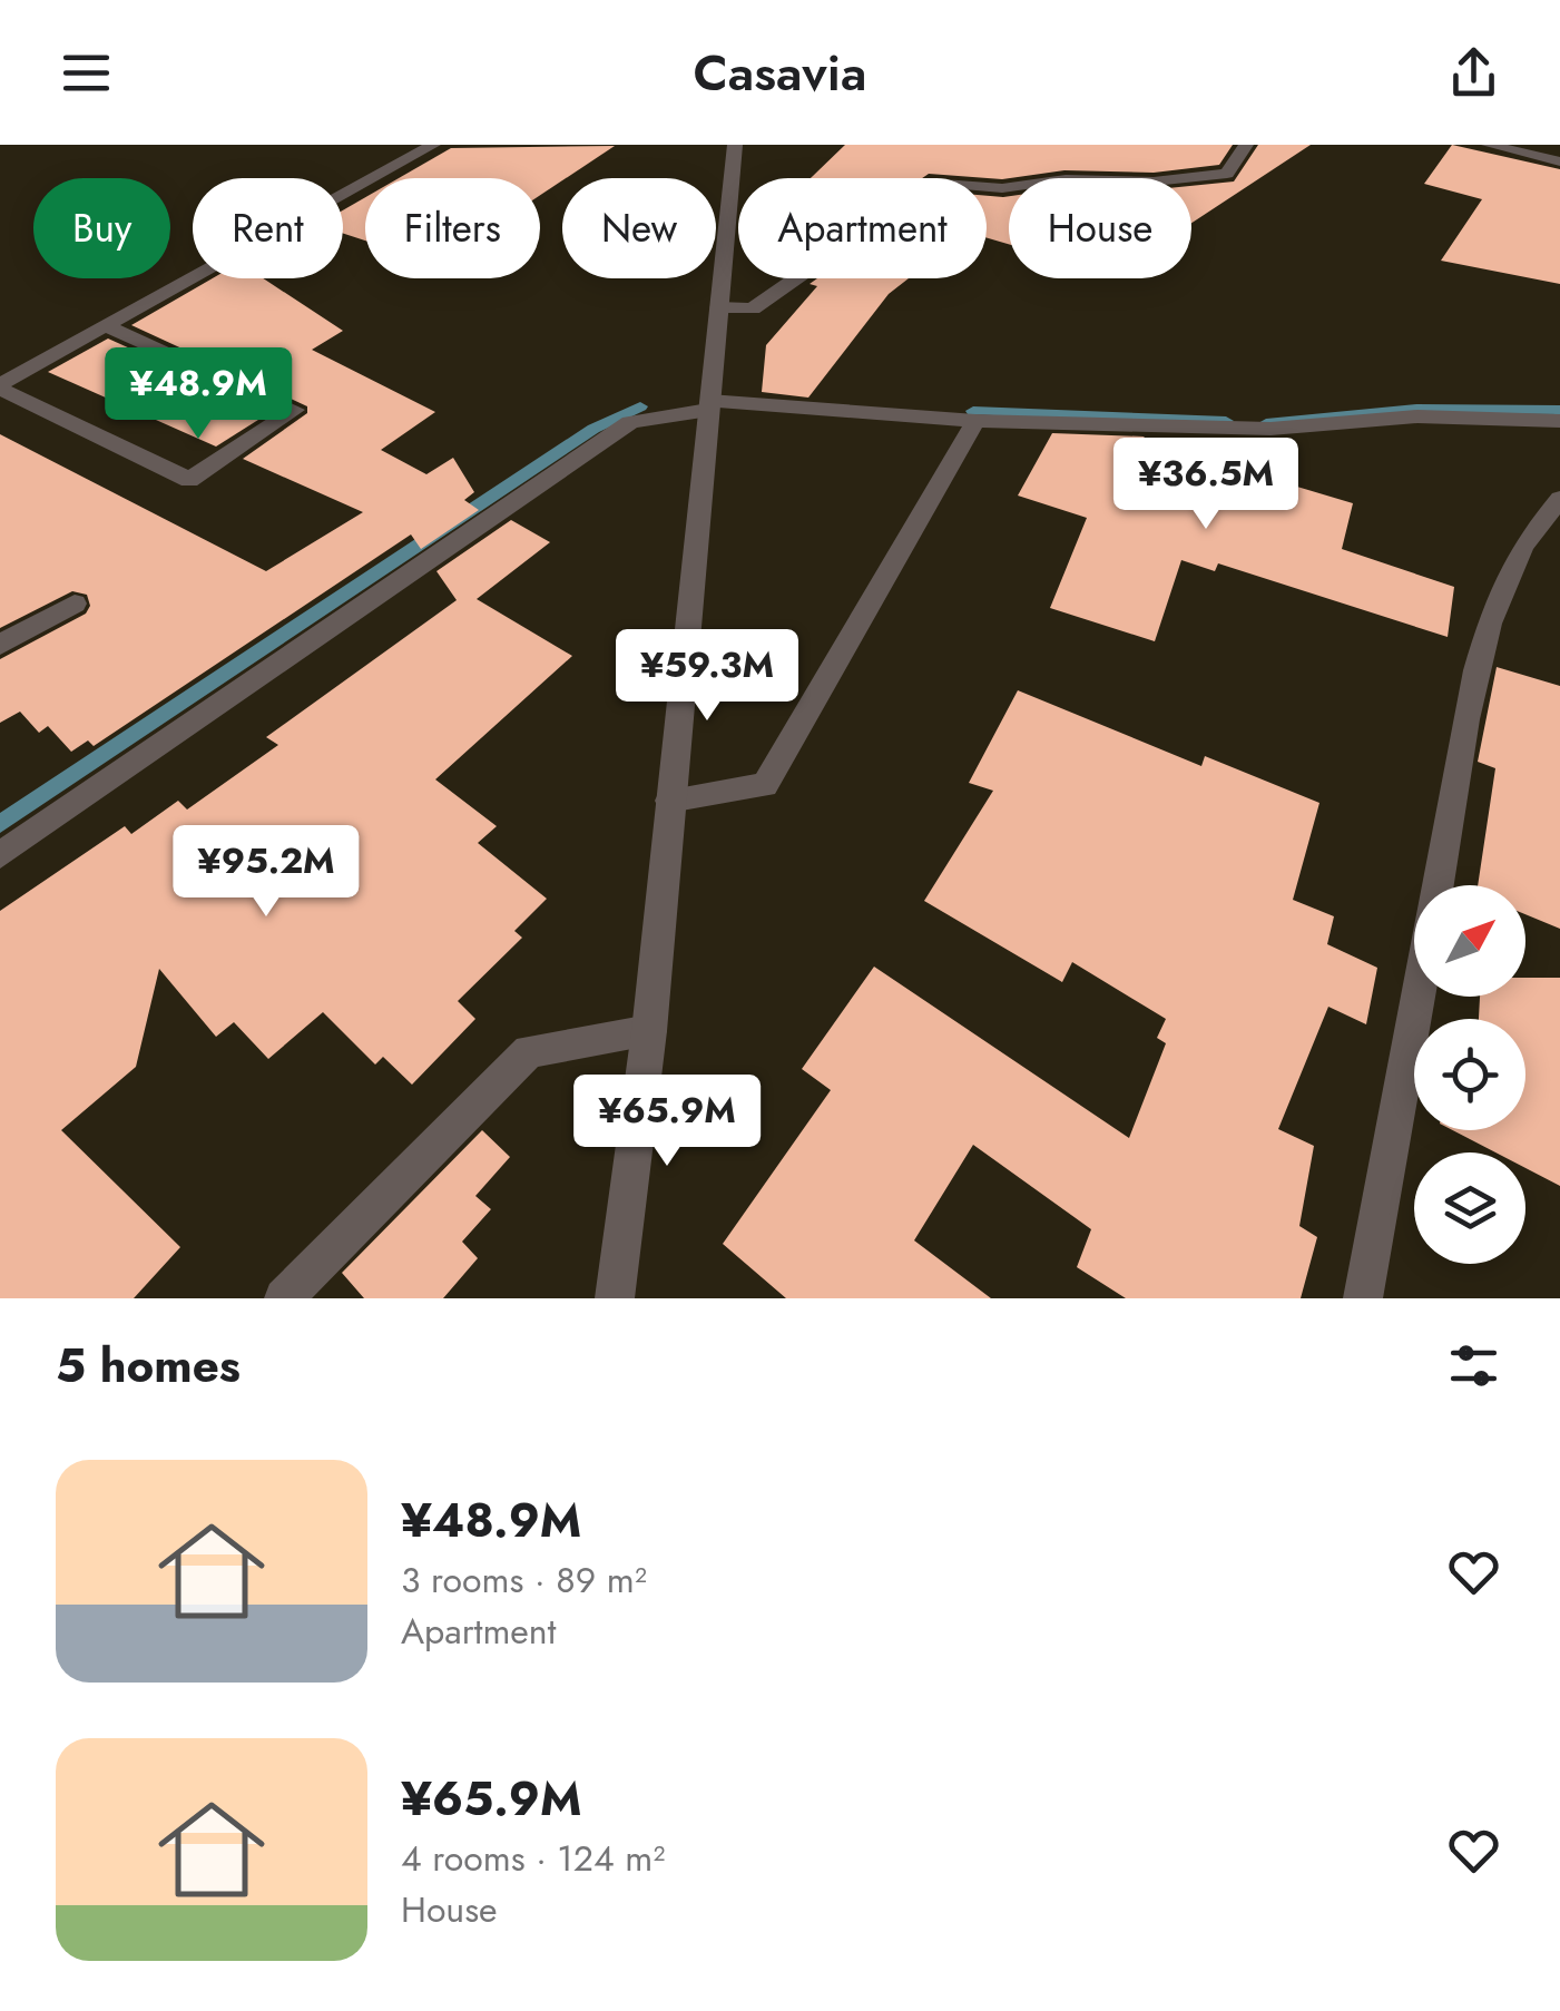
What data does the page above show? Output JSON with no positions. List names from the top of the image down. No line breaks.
{"north":"top right","page":{"header":"Casavia","chip":["Buy","Rent","Filters","New","Apartment","House"],"price":["¥48.9M","¥36.5M","¥59.3M","¥95.2M","¥65.9M"],"heading":"5 homes","list":[{"name":"¥48.9M","note":"3 rooms · 89 m² · Apartment"},{"name":"¥65.9M","note":"4 rooms · 124 m² · House"}]}}
